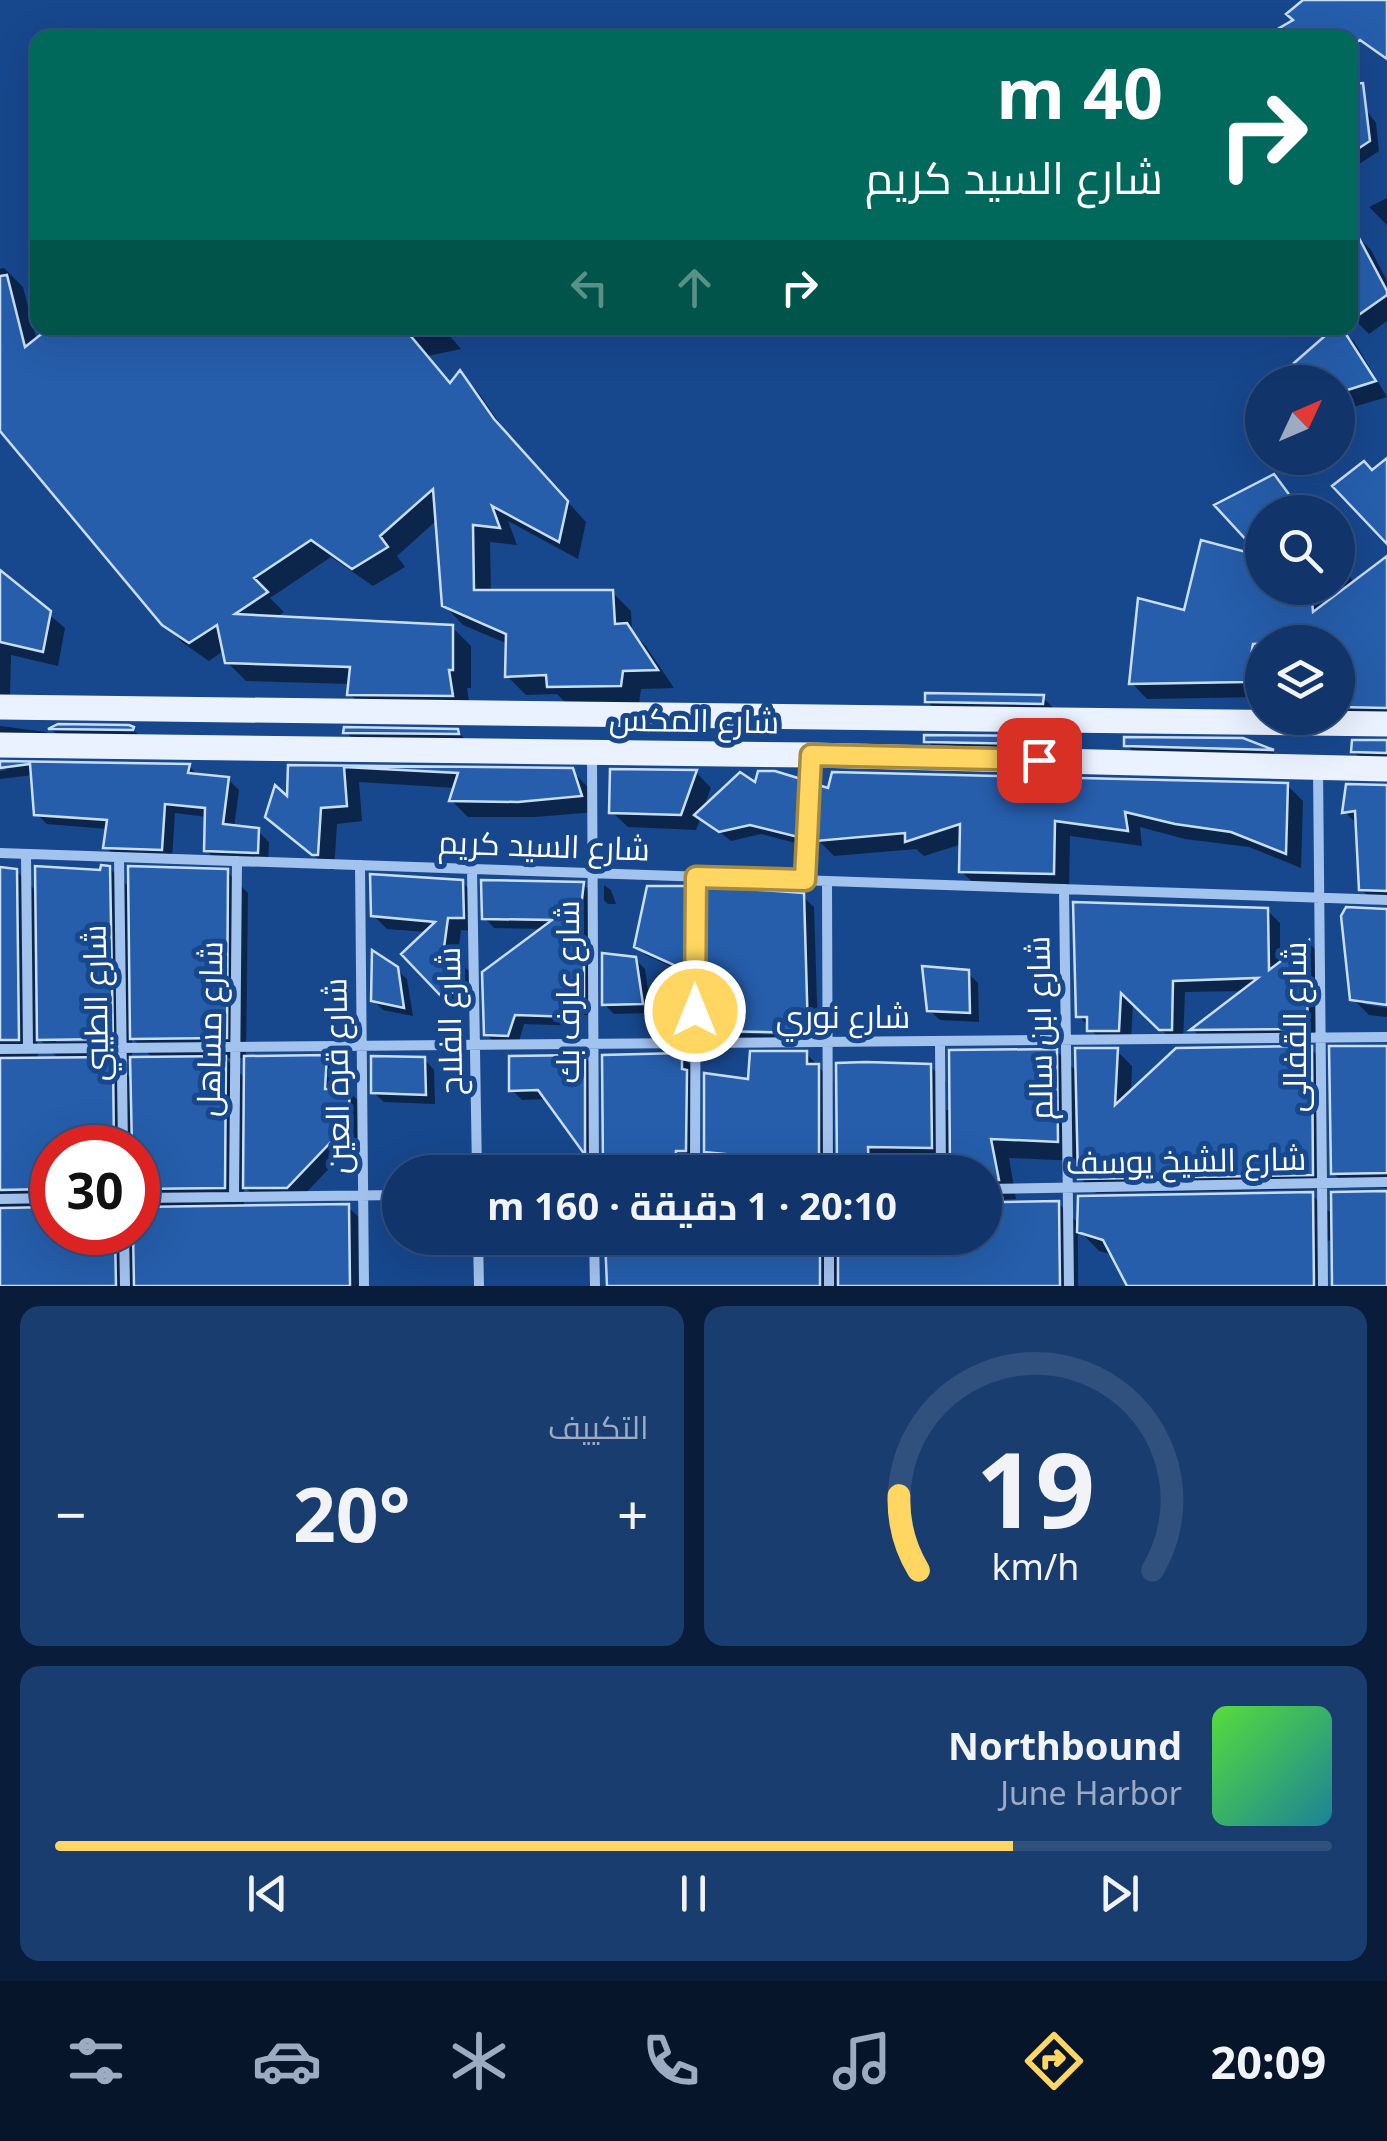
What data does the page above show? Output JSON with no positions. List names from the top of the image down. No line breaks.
{"streets":{"main road":["شارع المكس"],"street":["شارع السيد كريم","شارع عارف بك","شارع الطيبي","شارع نوري","شارع الفلاح","شارع القفالى","شارع ابن سالم","شارع مساهل","شارع قره العين","شارع الشيخ يوسف"]},"crossings":[["شارع المكس","شارع عارف بك"],["شارع المكس","شارع القفالى"],["شارع السيد كريم","شارع عارف بك"],["شارع السيد كريم","شارع الطيبي"],["شارع السيد كريم","شارع الفلاح"],["شارع السيد كريم","شارع القفالى"],["شارع السيد كريم","شارع ابن سالم"],["شارع السيد كريم","شارع مساهل"],["شارع السيد كريم","شارع قره العين"],["شارع عارف بك","شارع نوري"],["شارع الطيبي","شارع نوري"],["شارع نوري","شارع الفلاح"],["شارع نوري","شارع القفالى"],["شارع نوري","شارع ابن سالم"],["شارع نوري","شارع مساهل"],["شارع نوري","شارع قره العين"],["شارع القفالى","شارع الشيخ يوسف"],["شارع ابن سالم","شارع الشيخ يوسف"]],"north":"top right","page":{"turn":["40 m","شارع السيد كريم"],"limit":"30","trip":"20:10 · 1 دقيقة · 160 m","tile":"التكييف","heat":["−","20°","+"],"song":["Northbound","June Harbor"],"tabs":"20:09","gauge":["19","km/h"]}}
